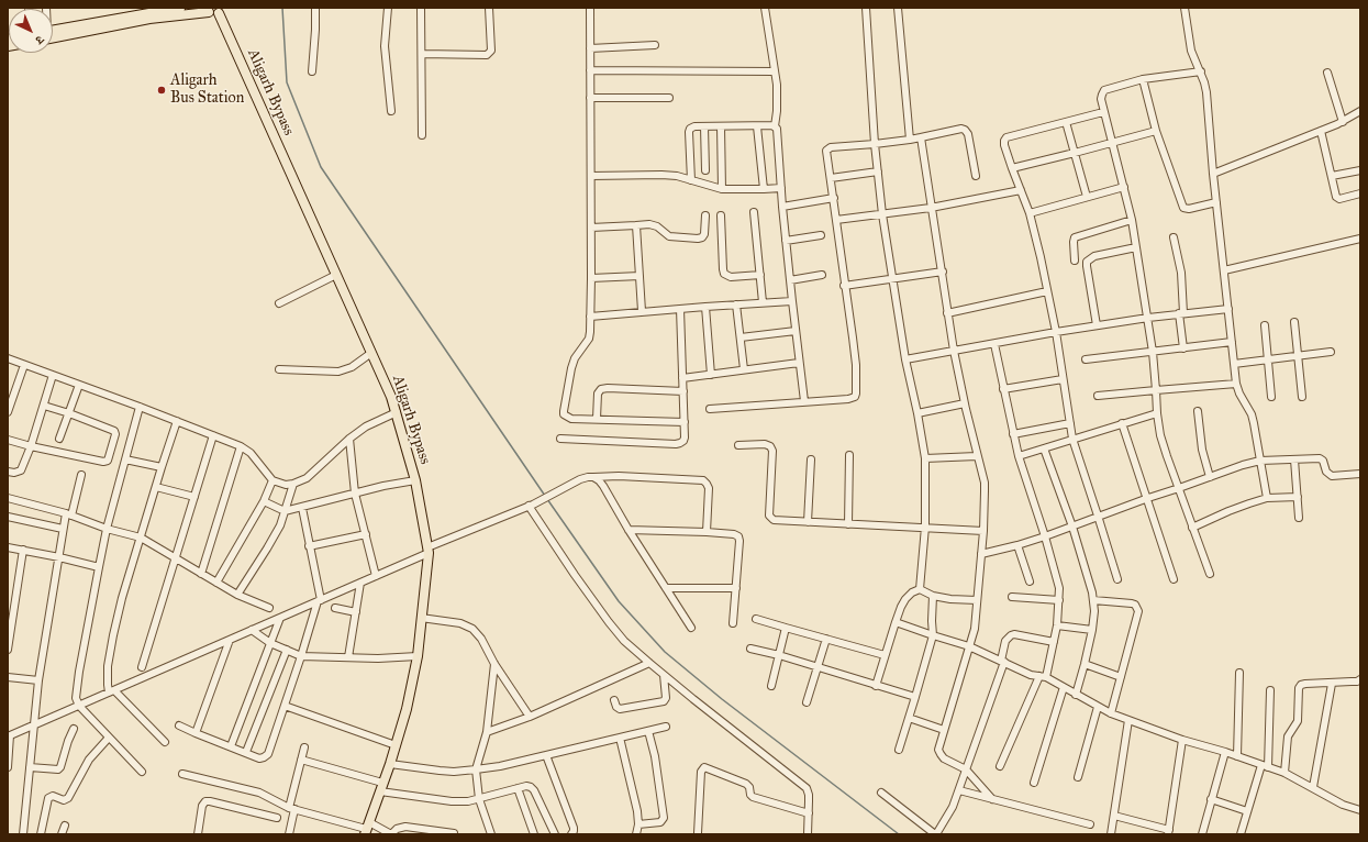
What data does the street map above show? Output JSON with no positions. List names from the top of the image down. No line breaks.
{"streets":{"main road":["Aligarh Bypass"]},"places":["Aligarh Bus Station"],"north":"bottom right"}
